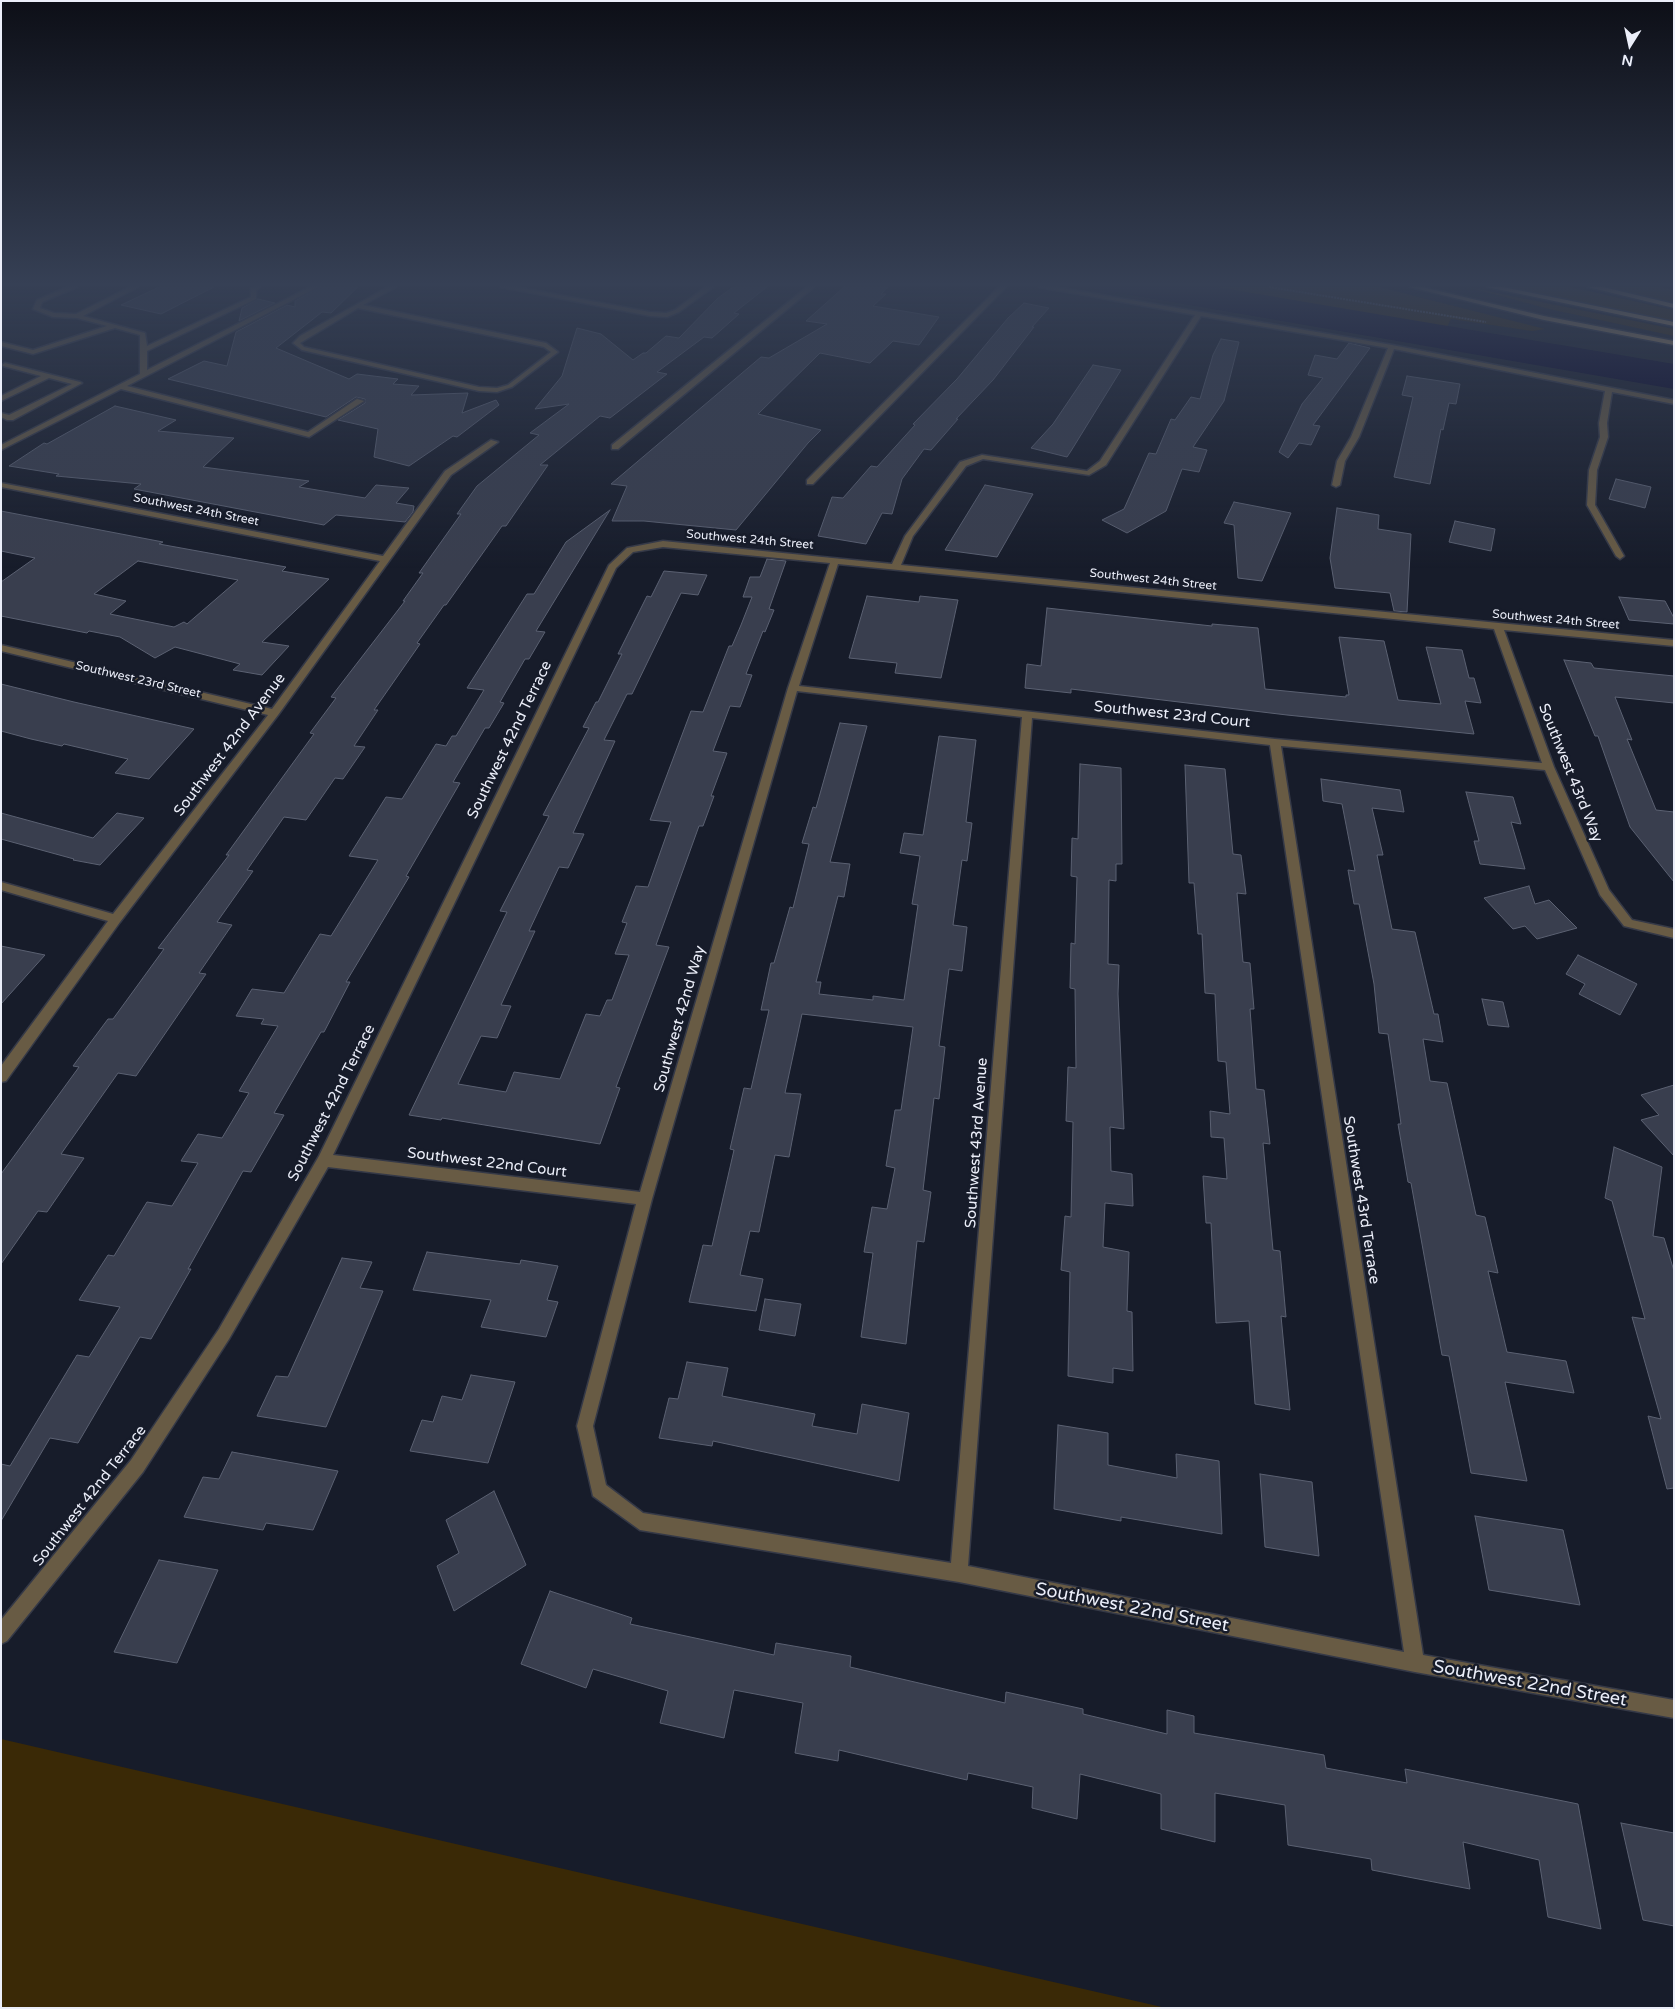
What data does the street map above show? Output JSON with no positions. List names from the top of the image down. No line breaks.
{"streets":{"street":["Southwest 24th Street","Southwest 23rd Street","Southwest 23rd Court","Southwest 42nd Terrace","Southwest 42nd Avenue","Southwest 43rd Way","Southwest 42nd Way","Southwest 43rd Avenue","Southwest 22nd Court","Southwest 43rd Terrace","Southwest 22nd Street"]},"crossings":[["Southwest 24th Street","Southwest 42nd Terrace"],["Southwest 24th Street","Southwest 42nd Avenue"],["Southwest 24th Street","Southwest 43rd Way"],["Southwest 24th Street","Southwest 42nd Way"],["Southwest 23rd Street","Southwest 42nd Avenue"],["Southwest 23rd Court","Southwest 43rd Way"],["Southwest 23rd Court","Southwest 42nd Way"],["Southwest 23rd Court","Southwest 43rd Avenue"],["Southwest 23rd Court","Southwest 43rd Terrace"],["Southwest 42nd Terrace","Southwest 22nd Court"],["Southwest 42nd Way","Southwest 22nd Court"],["Southwest 42nd Way","Southwest 22nd Street"],["Southwest 43rd Avenue","Southwest 22nd Street"],["Southwest 43rd Terrace","Southwest 22nd Street"]],"north":"bottom"}
